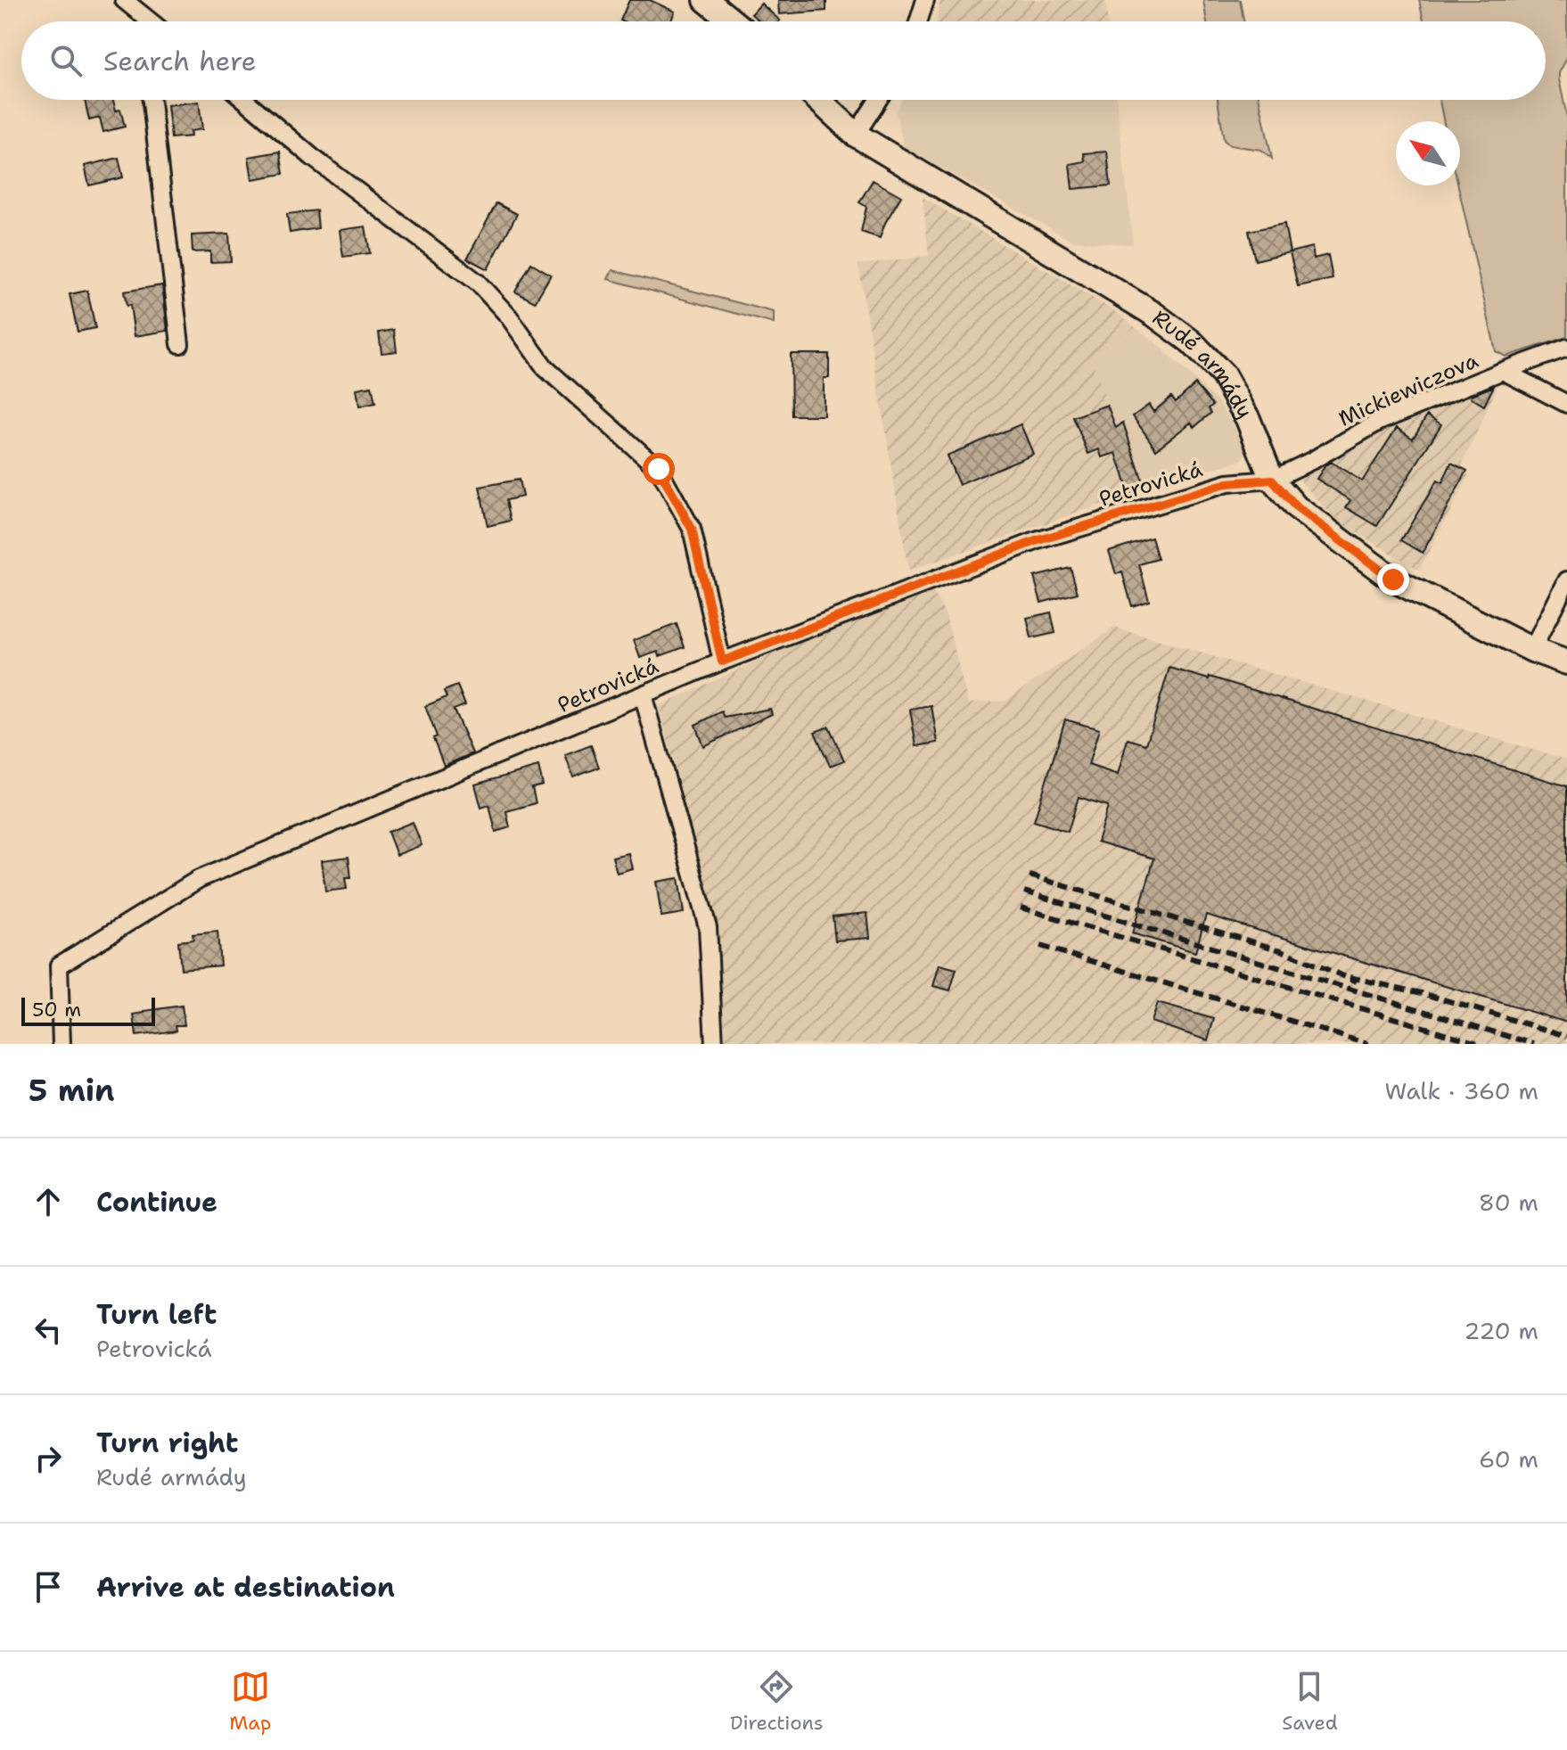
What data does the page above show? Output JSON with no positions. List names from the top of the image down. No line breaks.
{"streets":{"main road":["Rudé armády"],"street":["Mickiewiczova","Petrovická"]},"crossings":[["Rudé armády","Mickiewiczova"],["Rudé armády","Petrovická"],["Mickiewiczova","Petrovická"]],"scale_bar":"50 m","north":"top left","page":{"search":"Search here","scale":"50 m","heading":["5 min","Walk · 360 m"],"list":[["Continue","80 m"],["Turn left","Petrovická","220 m"],["Turn right","Rudé armády","60 m"],"Arrive at destination"],"nav":["Map","Directions","Saved"]}}
